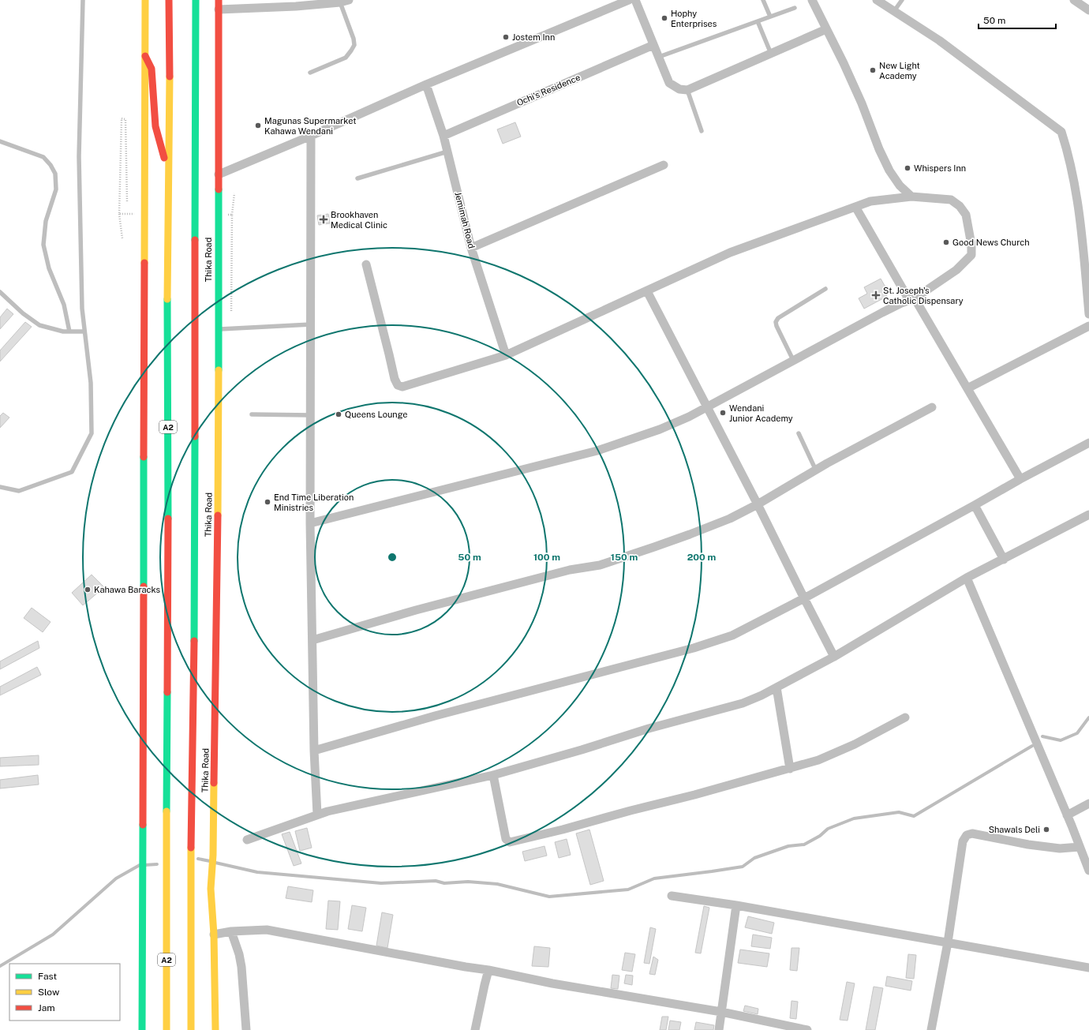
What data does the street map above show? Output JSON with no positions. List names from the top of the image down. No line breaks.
{"streets":{"main road":["Thika Road","A2"],"street":["Ochi's Residence","Jemimah Road"]},"crossings":[["Ochi's Residence","Jemimah Road"]],"places":{"other":["Hophy Enterprises","Jostem Inn","New Light Academy","Magunas Supermarket Kahawa Wendani","Whispers Inn","Good News Church","Wendani Junior Academy","Queens Lounge","End Time Liberation Ministries","Kahawa Baracks","Shawals Deli"],"health":["Brookhaven Medical Clinic","St. Joseph's Catholic Dispensary"]},"legend":["Fast","Slow","Jam"],"scale_bar":"50 m","rings":["50 m","100 m","150 m","200 m"]}
